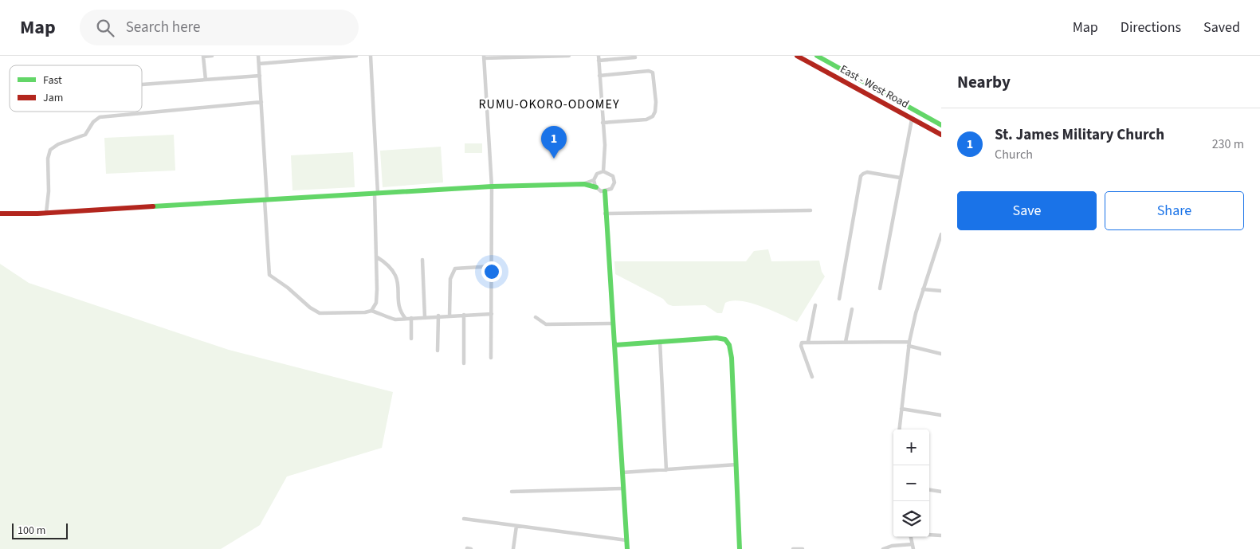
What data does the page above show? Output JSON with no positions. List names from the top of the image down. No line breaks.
{"streets":{"street":["East - West Road"]},"districts":["RUMU-OKORO-ODOMEY"],"legend":["Fast","Jam"],"scale_bar":"100 m","page":{"header":"Map","search":"Search here","nav":["Map","Directions","Saved"],"heading":"Nearby","list":[{"mark":"1","name":"St. James Military Church","note":"Church","value":"230 m"}],"pins":"1","buttons":["Save","Share"],"map_buttons":["+","−"],"scale":"100 m"}}
